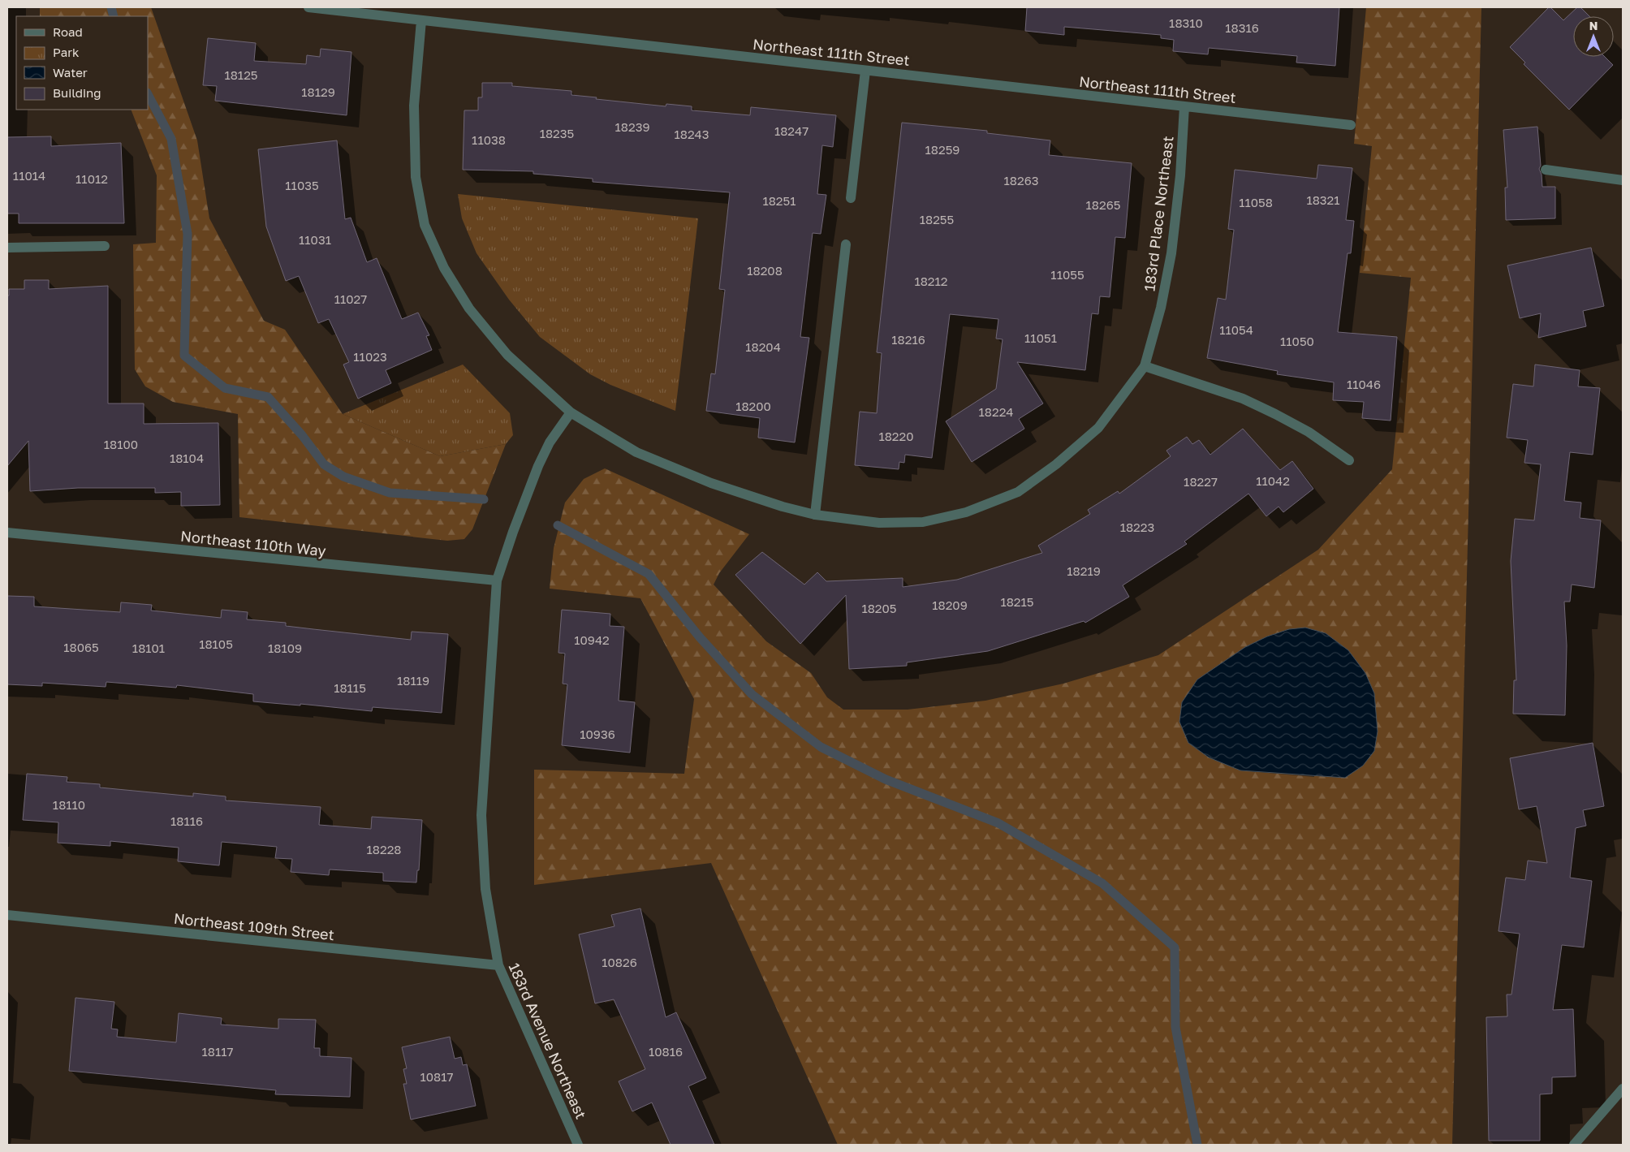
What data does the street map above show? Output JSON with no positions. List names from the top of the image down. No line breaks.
{"streets":{"street":["Northeast 111th Street","183rd Place Northeast","Northeast 110th Way","Northeast 109th Street","183rd Avenue Northeast"]},"crossings":[["Northeast 111th Street","183rd Place Northeast"],["183rd Place Northeast","183rd Avenue Northeast"],["Northeast 110th Way","183rd Avenue Northeast"],["Northeast 109th Street","183rd Avenue Northeast"]],"house_numbers":["18310","18316","18125","18129","18239","18247","18235","18243","11038","18259","11014","11012","18263","11035","18321","18251","11058","18265","18255","11031","18208","11055","18212","11027","11054","11051","18216","11050","18204","11023","11046","18200","18224","18220","18100","18104","11042","18227","18223","18219","18215","18209","18205","10942","18105","18065","18101","18109","18119","18115","10936","18110","18116","18228","10826","18117","10816","10817"],"legend":["Road","Park","Water","Building"],"north":"top"}
